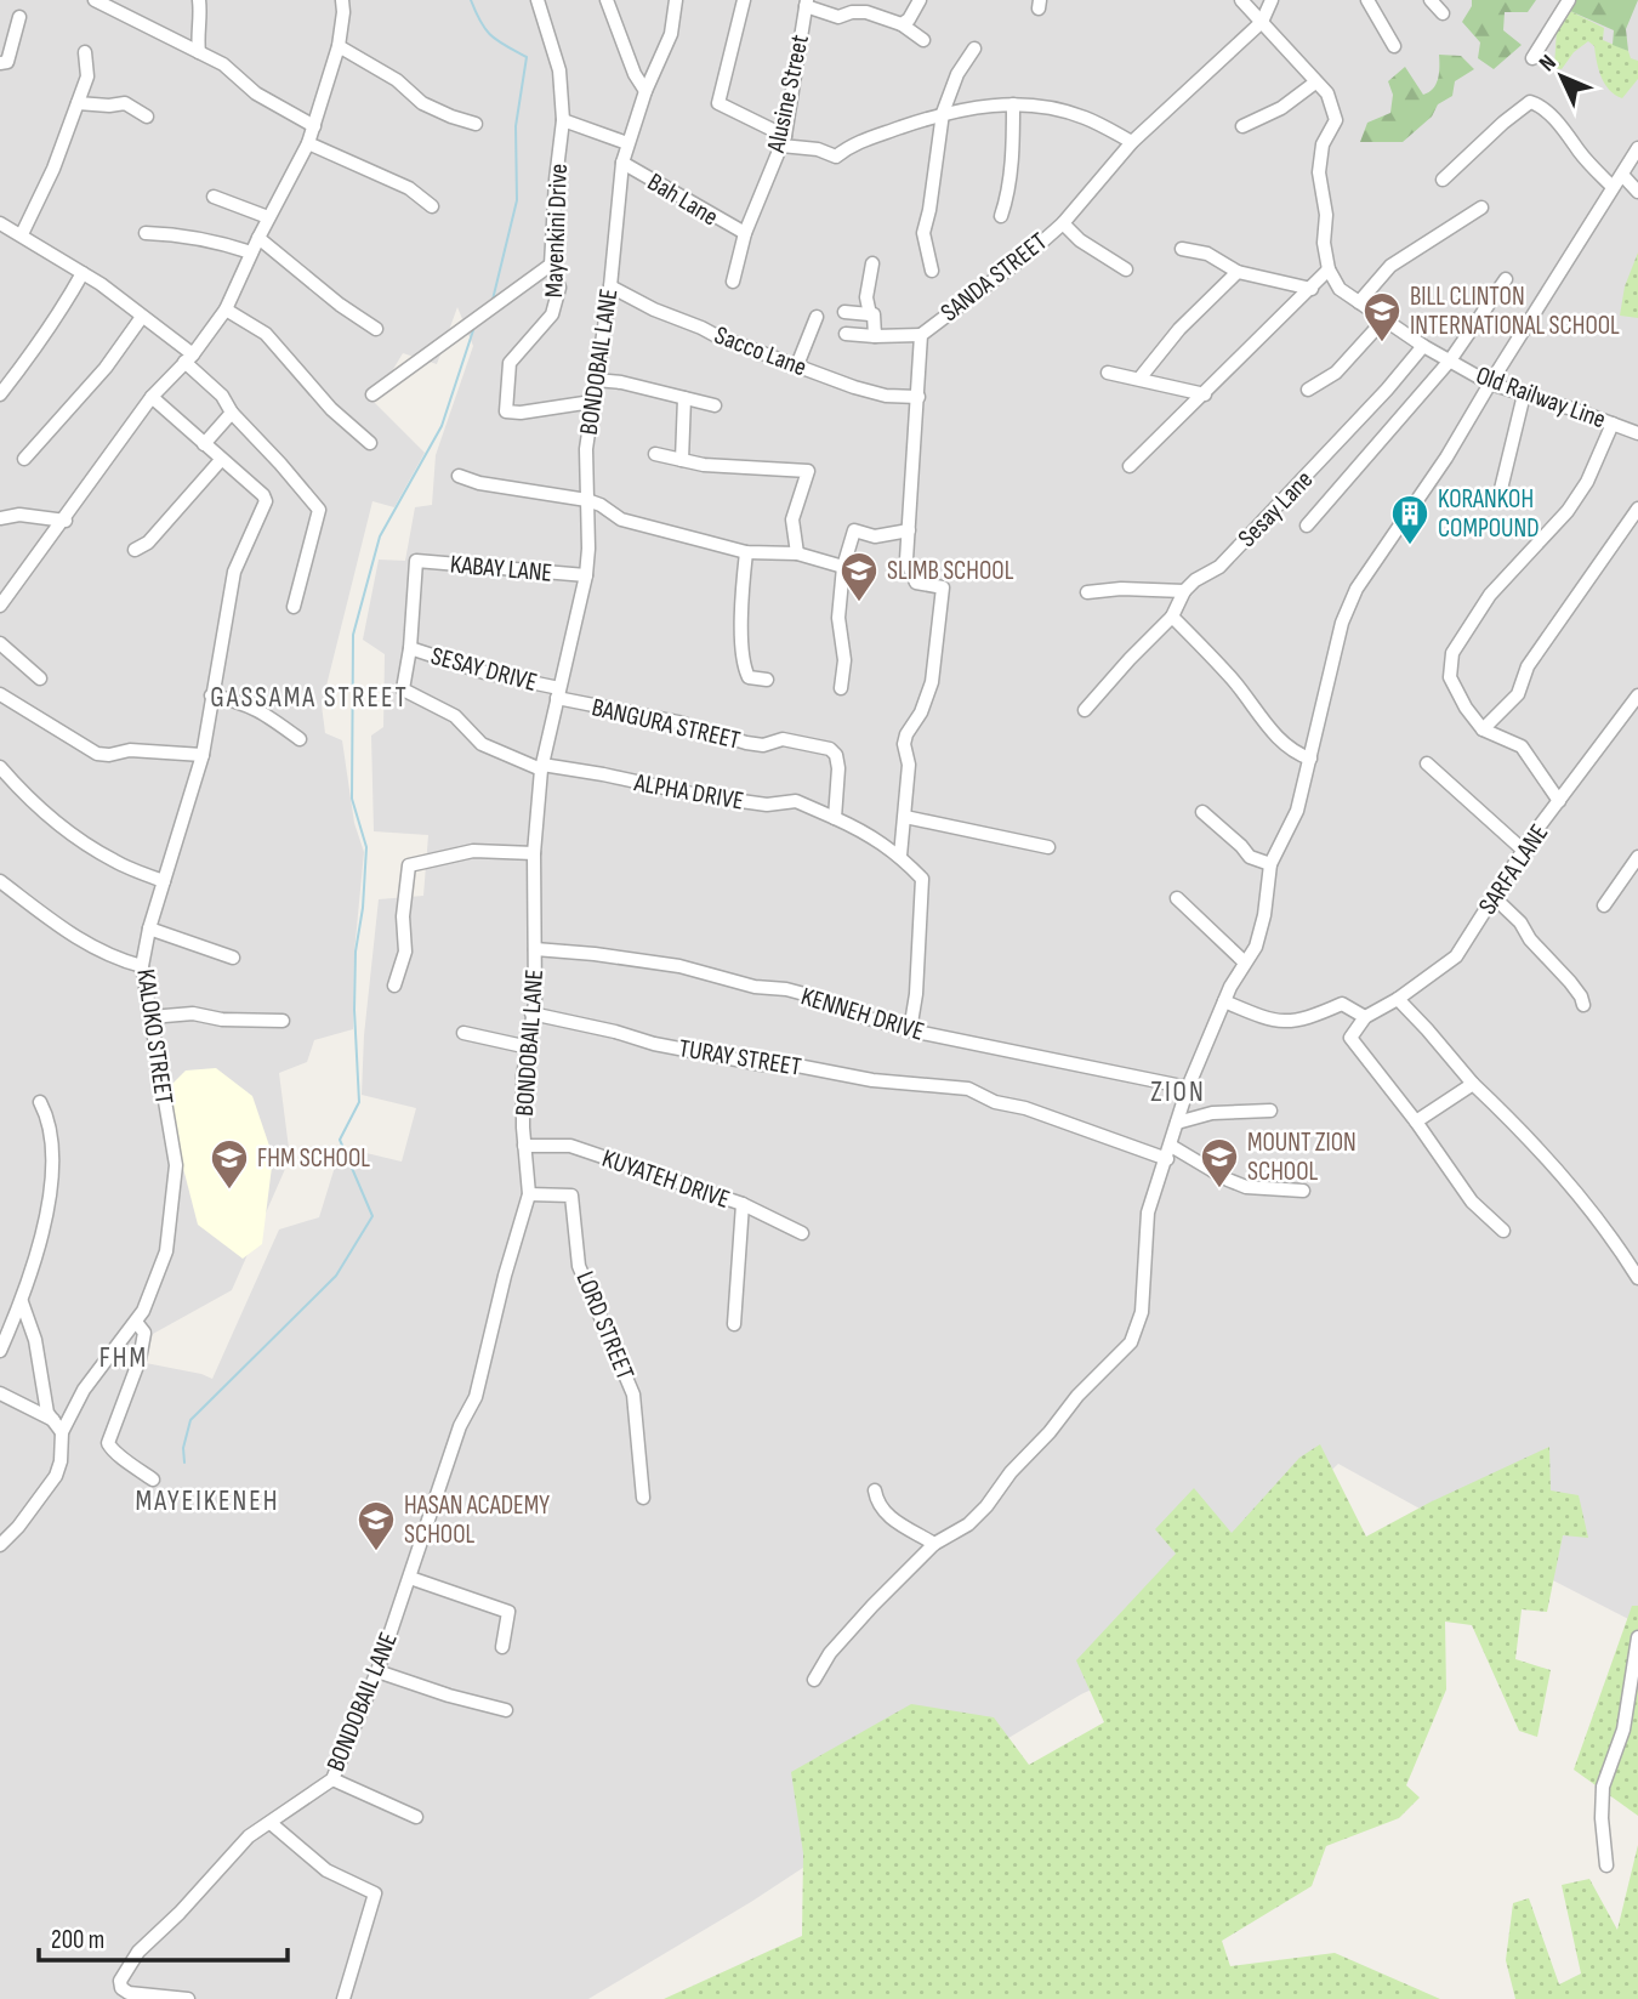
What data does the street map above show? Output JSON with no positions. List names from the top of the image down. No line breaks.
{"streets":{"street":["Alusine Street","Bah Lane","Mayenkini Drive","SANDA STREET","Sacco Lane","BONDOBAIL LANE","Old Railway Line","Sesay Lane","KABAY LANE","SESAY DRIVE","BANGURA STREET","ALPHA DRIVE","SARFA LANE","KENNEH DRIVE","KALOKO STREET","TURAY STREET","KUYATEH DRIVE","LORD STREET"]},"crossings":[["Alusine Street","Bah Lane"],["Bah Lane","BONDOBAIL LANE"],["Mayenkini Drive","BONDOBAIL LANE"],["SANDA STREET","Sacco Lane"],["Sacco Lane","BONDOBAIL LANE"],["BONDOBAIL LANE","KABAY LANE"],["BONDOBAIL LANE","SESAY DRIVE"],["BONDOBAIL LANE","BANGURA STREET"],["BONDOBAIL LANE","ALPHA DRIVE"],["BONDOBAIL LANE","KENNEH DRIVE"],["BONDOBAIL LANE","TURAY STREET"],["BONDOBAIL LANE","KUYATEH DRIVE"],["BONDOBAIL LANE","LORD STREET"],["Old Railway Line","Sesay Lane"],["KABAY LANE","SESAY DRIVE"],["KABAY LANE","ALPHA DRIVE"],["SESAY DRIVE","BANGURA STREET"],["SESAY DRIVE","ALPHA DRIVE"],["BANGURA STREET","ALPHA DRIVE"]],"districts":["GASSAMA STREET","ZION","FHM","MAYEIKENEH"],"places":{"school or university":["BILL CLINTON INTERNATIONAL SCHOOL","SLIMB SCHOOL","MOUNT ZION SCHOOL","FHM SCHOOL","HASAN ACADEMY SCHOOL"],"building":["KORANKOH COMPOUND"]},"scale_bar":"200 m","north":"top left"}
